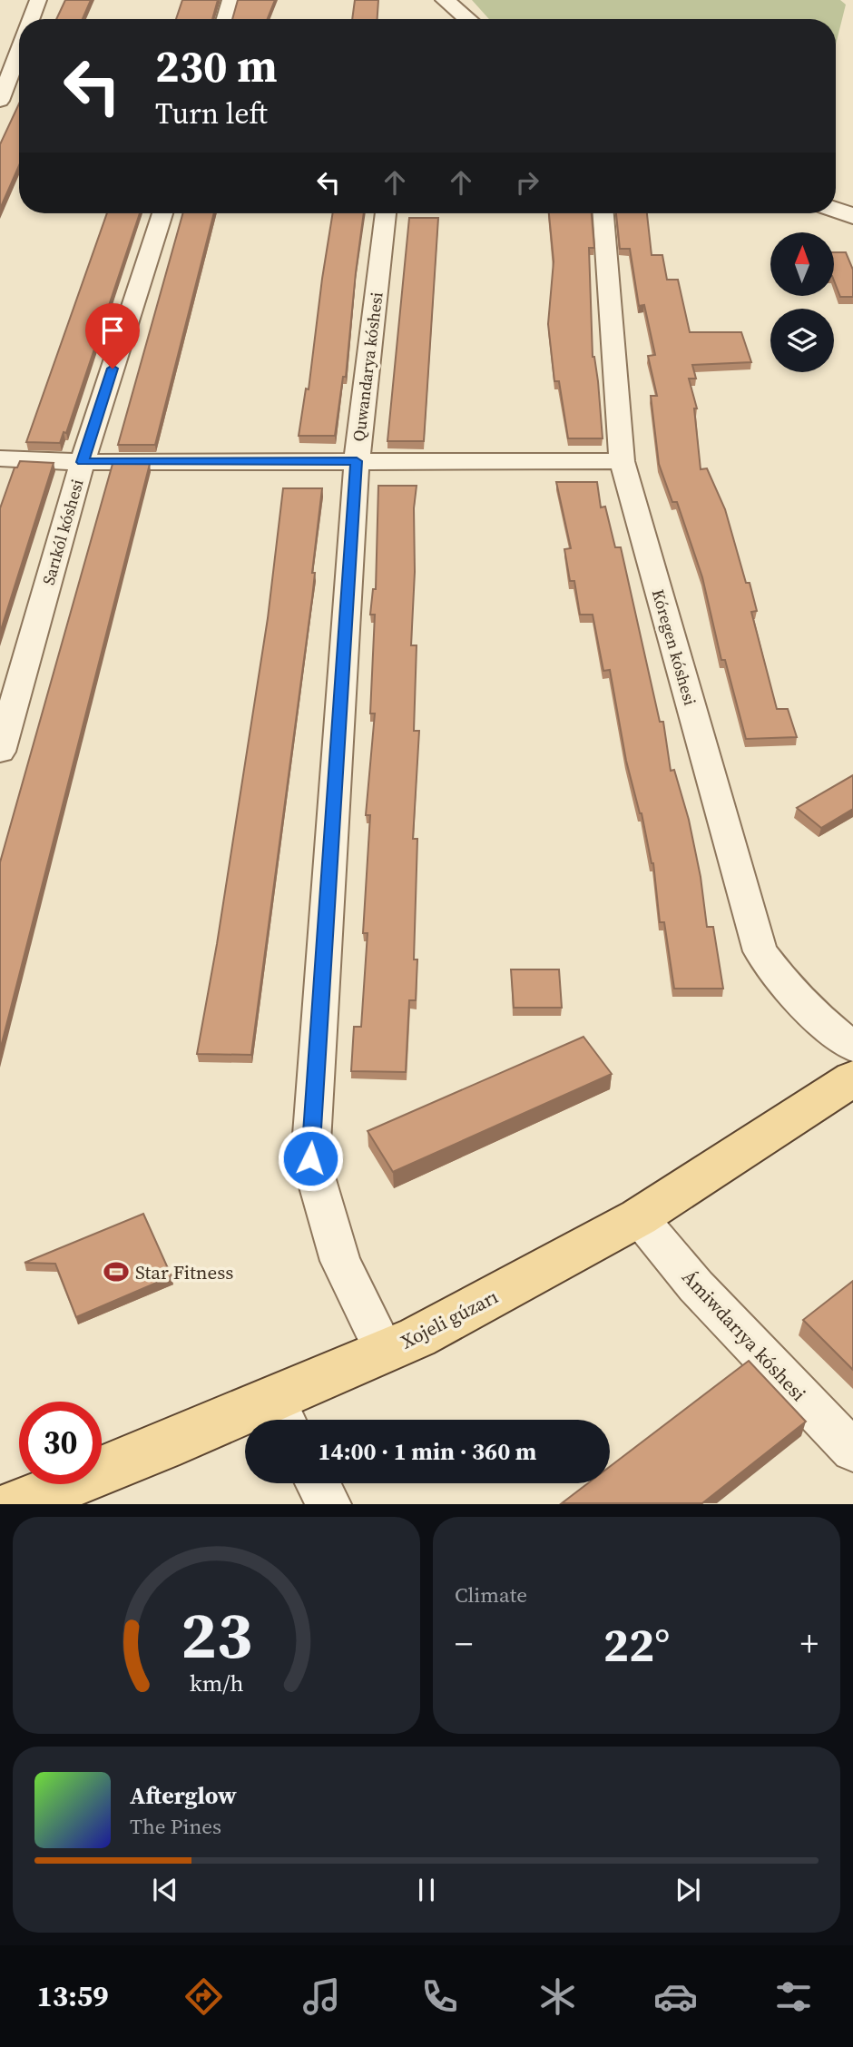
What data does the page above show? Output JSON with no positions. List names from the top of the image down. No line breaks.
{"streets":{"main road":["Xojeli gúzarı"],"street":["Quwandarya kóshesi","Sarıkól kóshesi","Kóregen kóshesi","Ámiwdarıya kóshesi"]},"crossings":[["Quwandarya kóshesi","Xojeli gúzarı"],["Xojeli gúzarı","Ámiwdarıya kóshesi"]],"places":{"sports":["Star Fitness"]},"north":"top","page":{"turn":["230 m","Turn left"],"limit":"30","trip":"14:00 · 1 min · 360 m","tile":"Climate","heat":["−","22°","+"],"song":["Afterglow","The Pines"],"tabs":"13:59","gauge":["23","km/h"]}}
